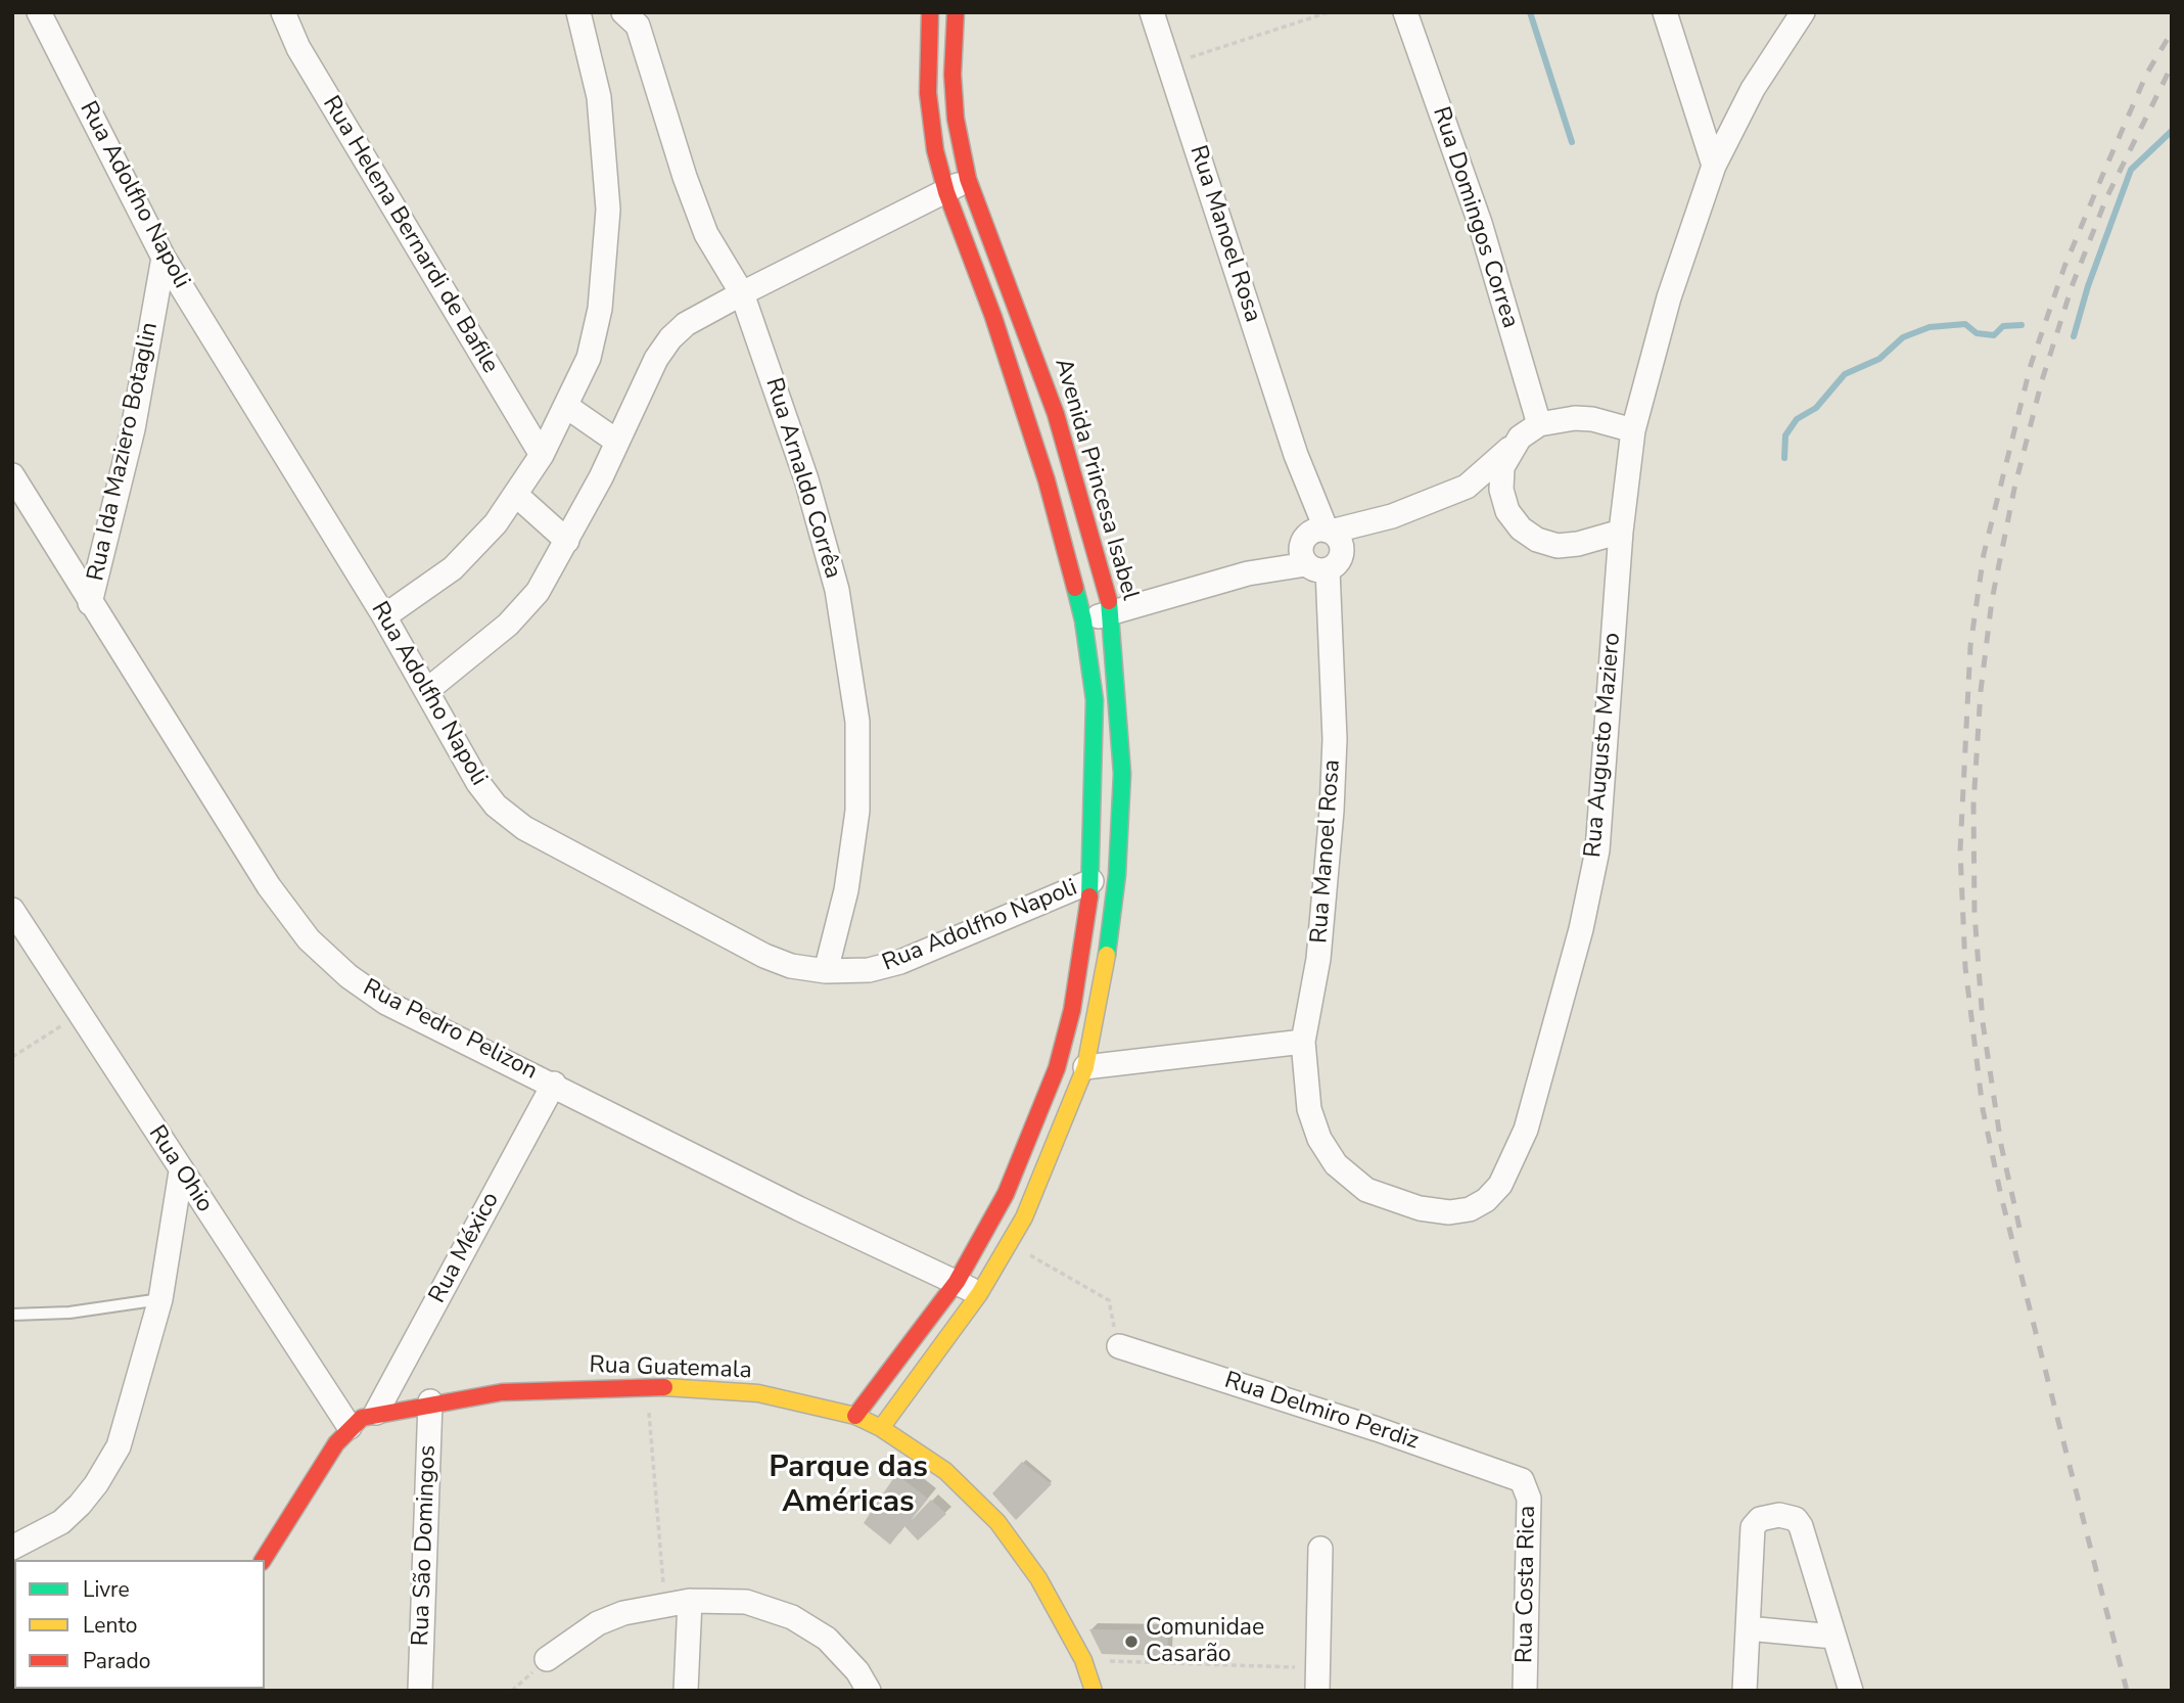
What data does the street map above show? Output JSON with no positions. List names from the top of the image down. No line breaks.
{"streets":{"main road":["Avenida Princesa Isabel","Rua Guatemala"],"street":["Rua Adolfho Napoli","Rua Domingos Correa","Rua Manoel Rosa","Rua Helena Bernardi de Bafile","Rua Ida Maziero Botaglin","Rua Arnaldo Corrêa","Rua Augusto Maziero","Rua Pedro Pelizon","Rua Ohio","Rua México","Rua Delmiro Perdiz","Rua São Domingos","Rua Costa Rica"]},"crossings":[["Rua Adolfho Napoli","Rua Ida Maziero Botaglin"],["Rua Adolfho Napoli","Rua Arnaldo Corrêa"],["Rua Adolfho Napoli","Avenida Princesa Isabel"],["Rua Domingos Correa","Rua Augusto Maziero"],["Rua Manoel Rosa","Rua Augusto Maziero"],["Rua Ida Maziero Botaglin","Rua Pedro Pelizon"],["Avenida Princesa Isabel","Rua Pedro Pelizon"],["Avenida Princesa Isabel","Rua Guatemala"],["Rua Pedro Pelizon","Rua México"],["Rua Ohio","Rua Guatemala"],["Rua México","Rua Guatemala"],["Rua Guatemala","Rua São Domingos"],["Rua Delmiro Perdiz","Rua Costa Rica"]],"districts":["Parque das Américas"],"places":["Comunidae Casarão"],"legend":["Livre","Lento","Parado"]}
